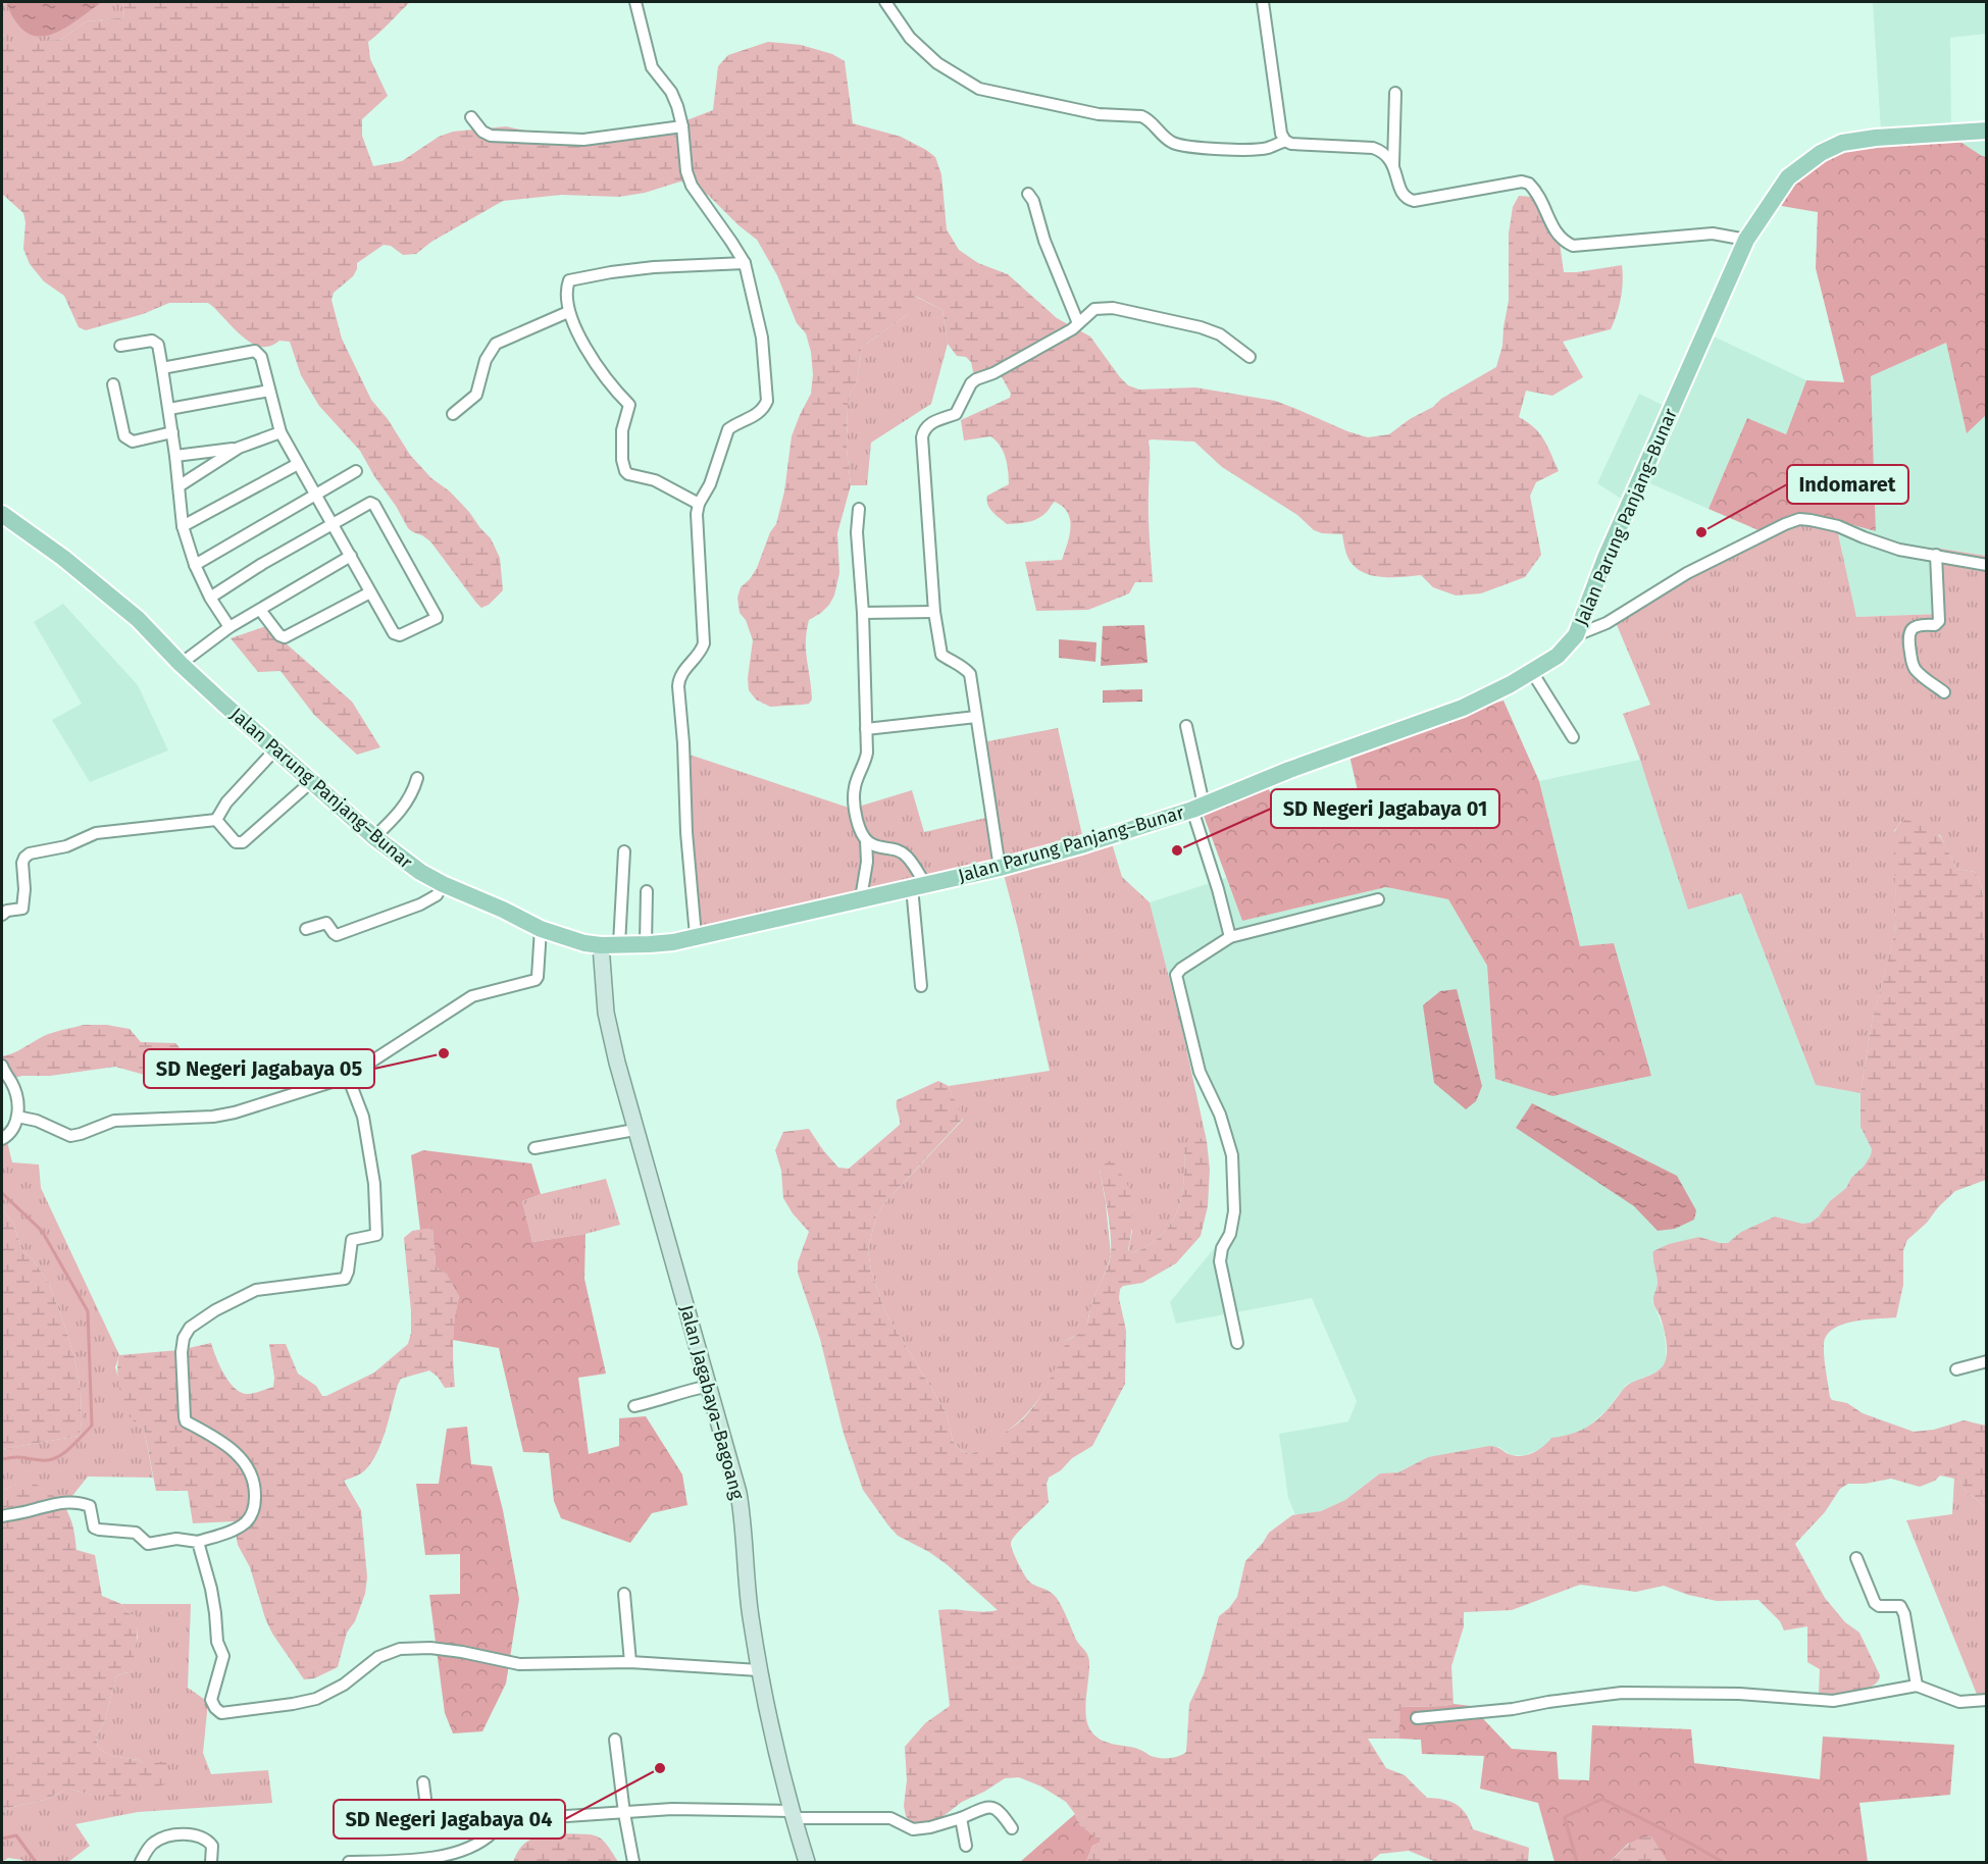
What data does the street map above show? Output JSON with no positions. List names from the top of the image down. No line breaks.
{"streets":{"main road":["Jalan Parung Panjang–Bunar"],"street":["Jalan Jagabaya–Bagoang"]},"crossings":[["Jalan Parung Panjang–Bunar","Jalan Jagabaya–Bagoang"]],"places":["Indomaret","SD Negeri Jagabaya 01","SD Negeri Jagabaya 05","SD Negeri Jagabaya 04"]}
